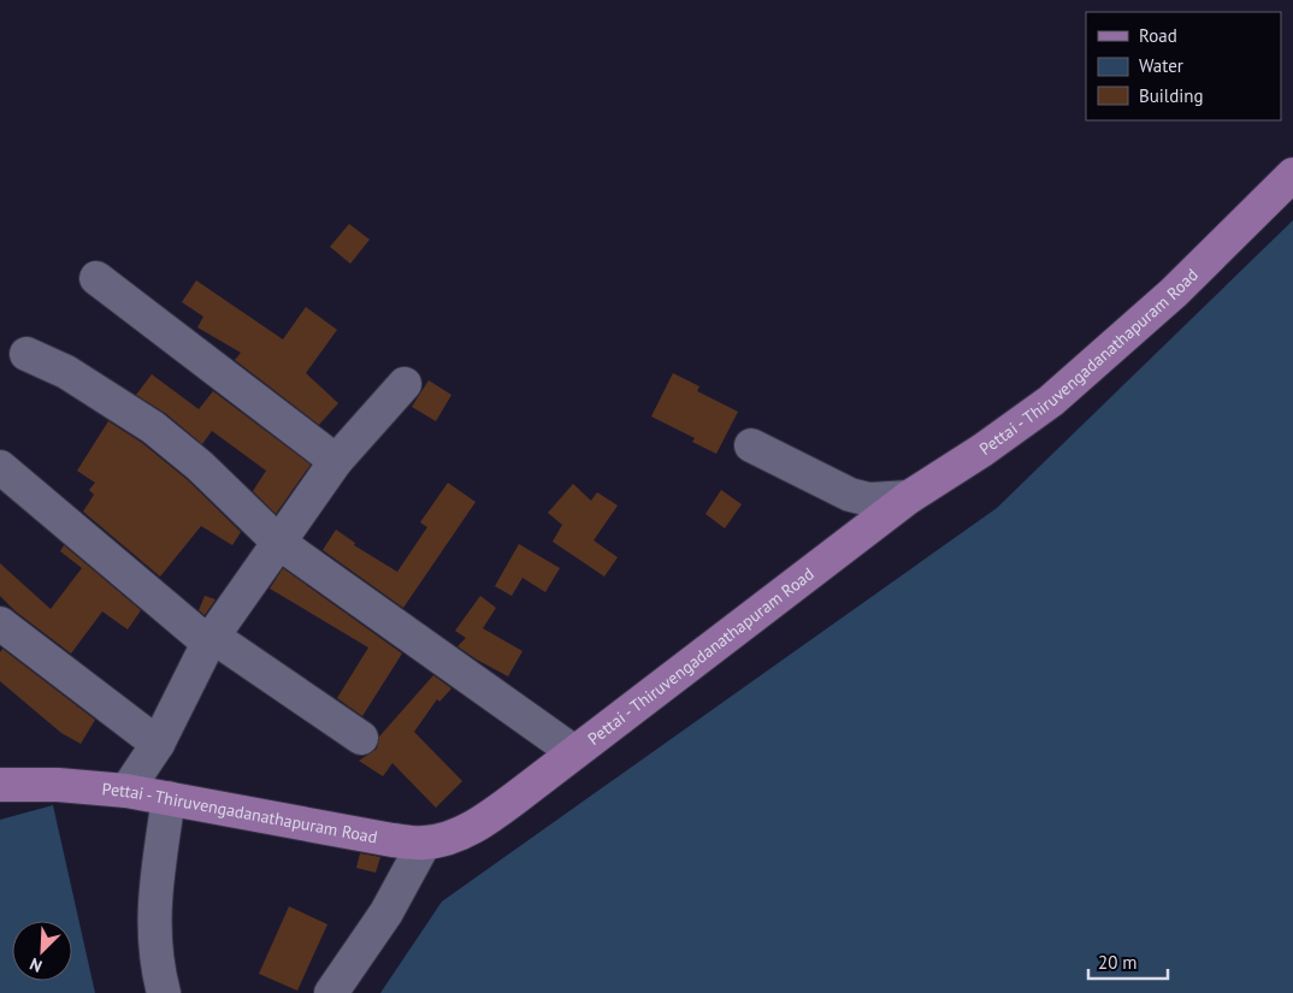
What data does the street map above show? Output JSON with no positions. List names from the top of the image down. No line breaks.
{"streets":{"main road":["Pettai - Thiruvengadanathapuram Road"]},"legend":["Road","Water","Building"],"scale_bar":"20 m","north":"bottom left"}
